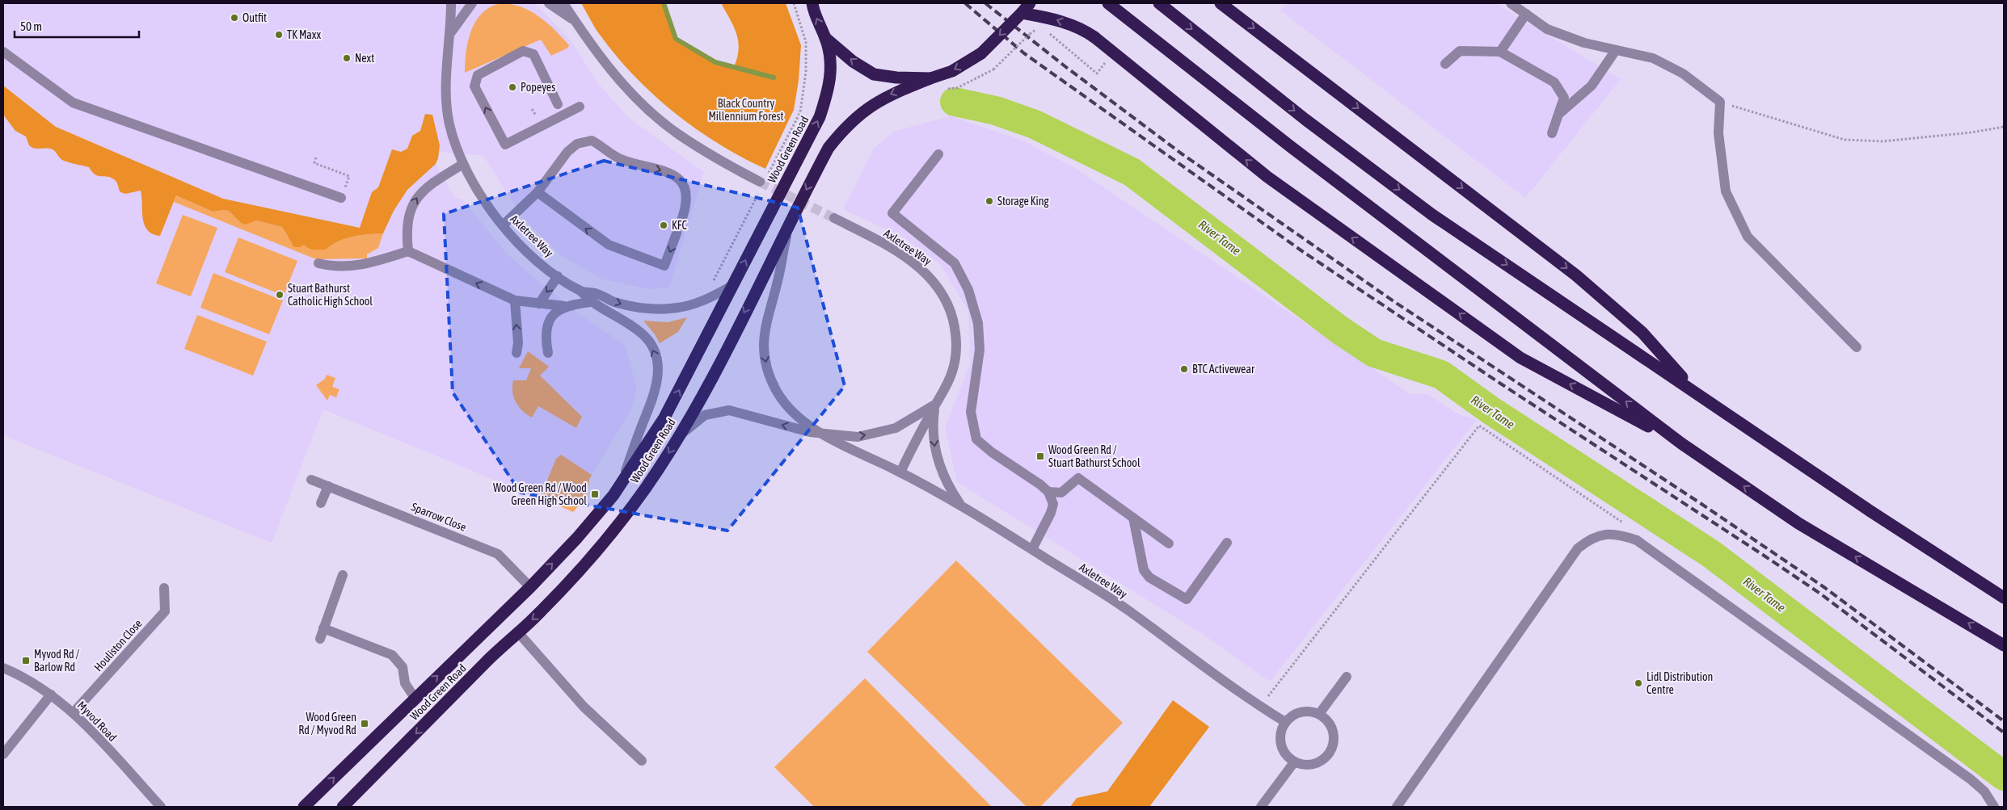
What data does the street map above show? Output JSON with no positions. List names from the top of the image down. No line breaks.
{"streets":{"highway":["Wood Green Road"],"street":["Axletree Way","Sparrow Close","Houliston Close","Myvod Road"]},"crossings":[["Wood Green Road","Axletree Way"],["Wood Green Road","Sparrow Close"],["Houliston Close","Myvod Road"]],"water":["River Tame"],"parks":["Black Country Millennium Forest"],"places":{"other":["Outfit","TK Maxx","Next","Popeyes","Storage King","KFC","Stuart Bathurst Catholic High School","BTC Activewear","Lidl Distribution Centre"],"transit":["Wood Green Rd / Stuart Bathurst School","Wood Green Rd / Wood Green High School","Myvod Rd / Barlow Rd","Wood Green Rd / Myvod Rd"]},"scale_bar":"50 m"}
